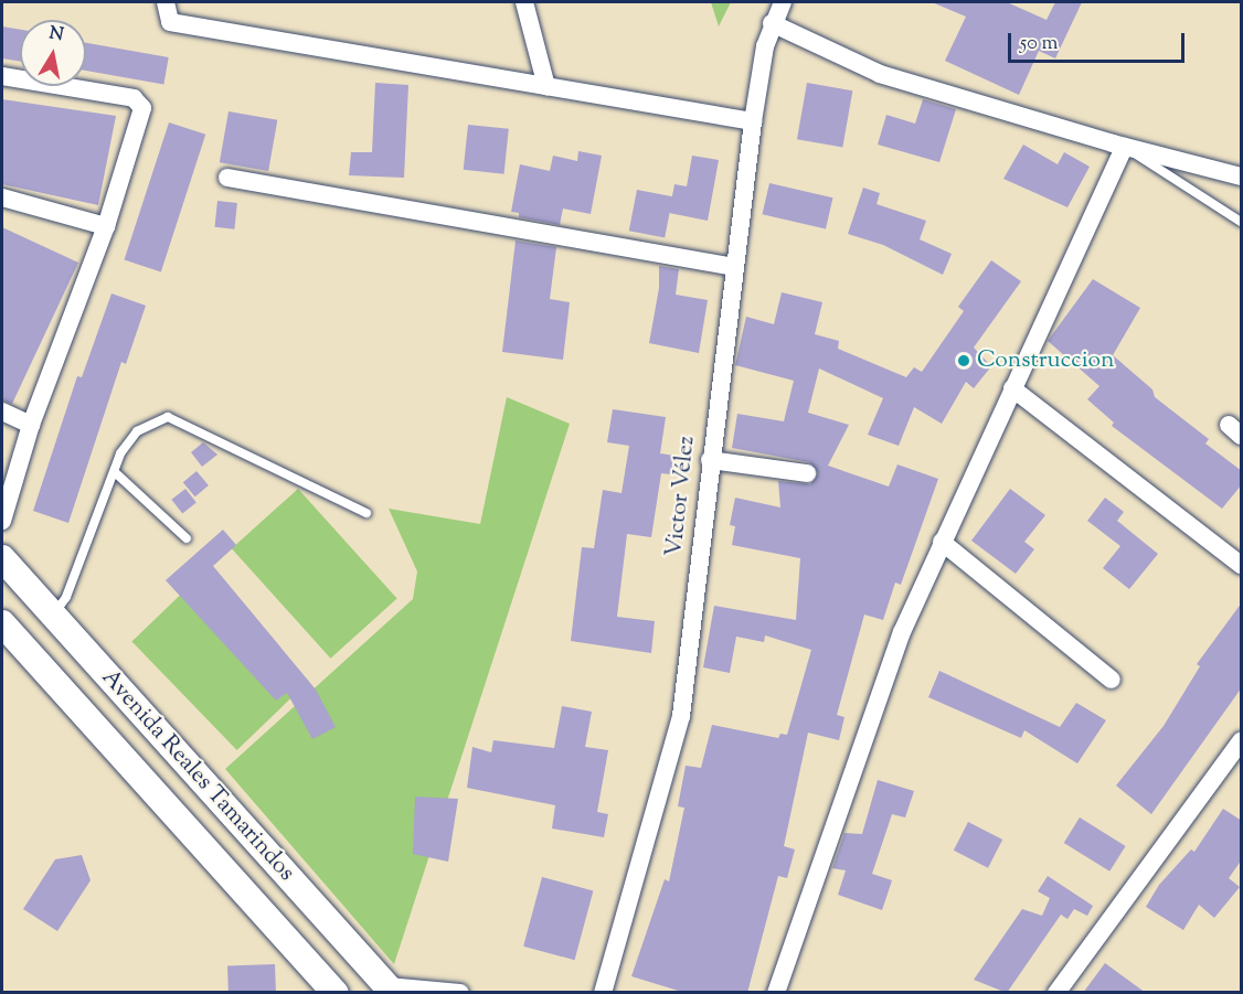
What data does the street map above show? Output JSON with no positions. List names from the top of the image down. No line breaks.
{"streets":{"main road":["Avenida Reales Tamarindos"],"street":["Victor Vélez"]},"places":["Construccion"],"scale_bar":"50 m","north":"top"}
